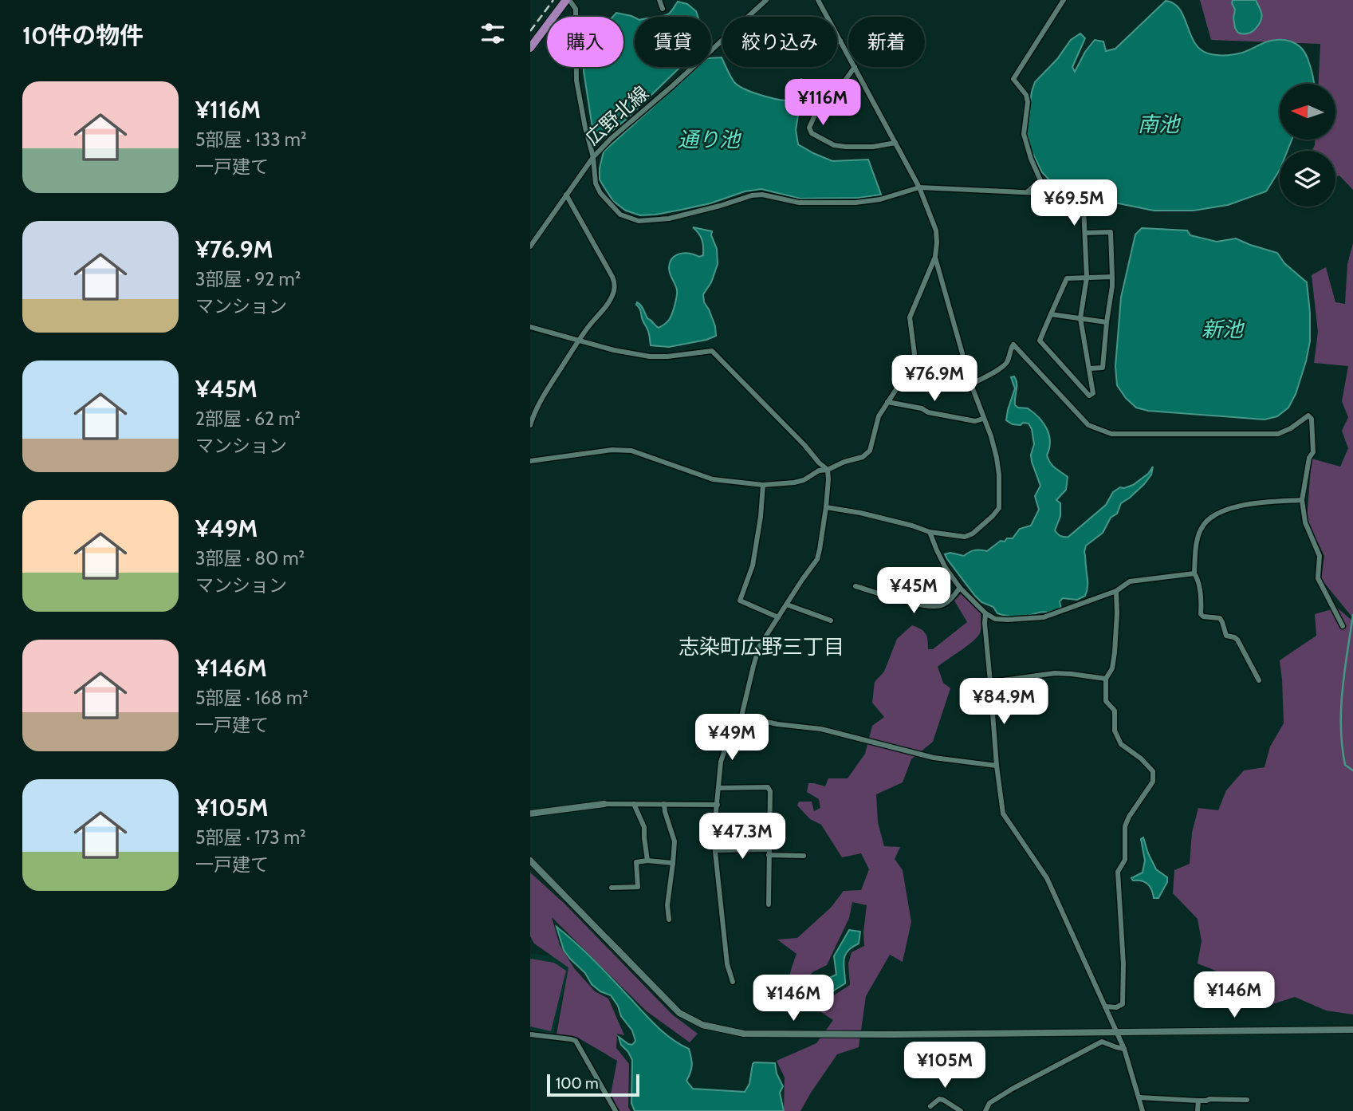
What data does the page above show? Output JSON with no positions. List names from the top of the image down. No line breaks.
{"streets":{"street":["広野北線"]},"districts":["志染町広野三丁目"],"water":["南池","通り池","新池"],"scale_bar":"100 m","north":"left","page":{"heading":"10件の物件","chip":["購入","賃貸","絞り込み","新着"],"list":[{"name":"¥116M","note":"5部屋 · 133 m² · 一戸建て"},{"name":"¥76.9M","note":"3部屋 · 92 m² · マンション"},{"name":"¥45M","note":"2部屋 · 62 m² · マンション"},{"name":"¥49M","note":"3部屋 · 80 m² · マンション"},{"name":"¥146M","note":"5部屋 · 168 m² · 一戸建て"},{"name":"¥105M","note":"5部屋 · 173 m² · 一戸建て"}],"price":["¥116M","¥69.5M","¥76.9M","¥45M","¥84.9M","¥49M","¥47.3M","¥146M","¥146M","¥105M"],"scale":"100 m"}}
